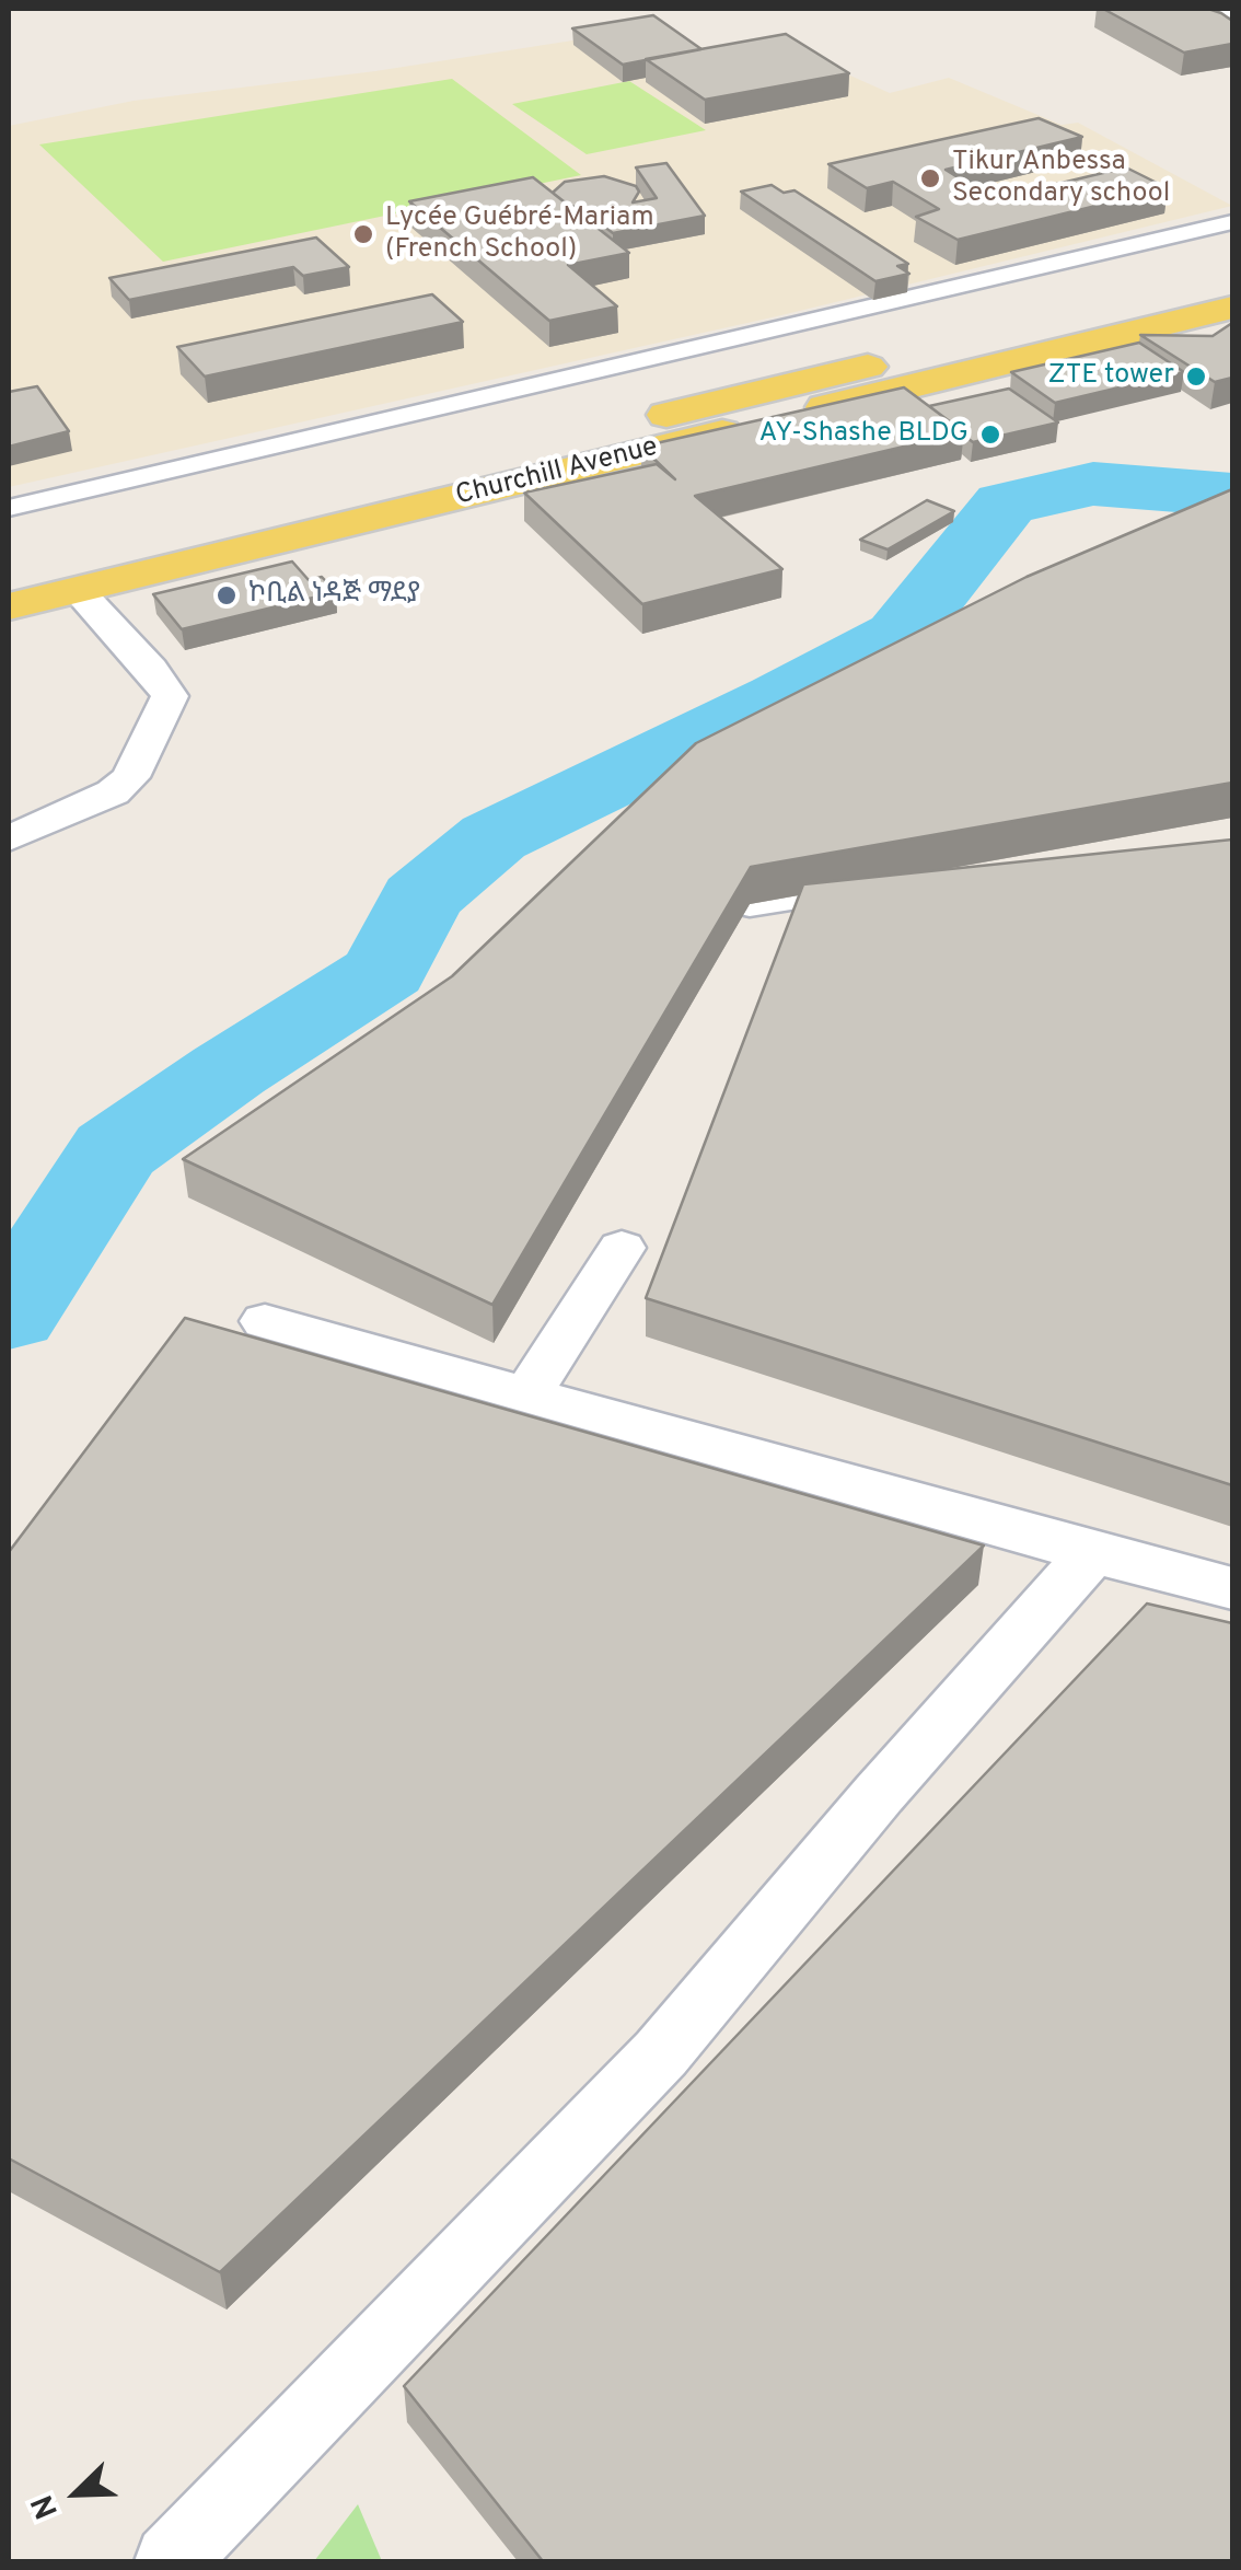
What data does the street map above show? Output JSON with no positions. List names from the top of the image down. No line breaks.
{"streets":{"main road":["Churchill Avenue"]},"places":["Tikur Anbessa Secondary school","Lycée Guébré-Mariam (French School)","ZTE tower","AY-Shashe BLDG","ኮቢል ነዳጅ ማደያ"],"north":"bottom left"}
